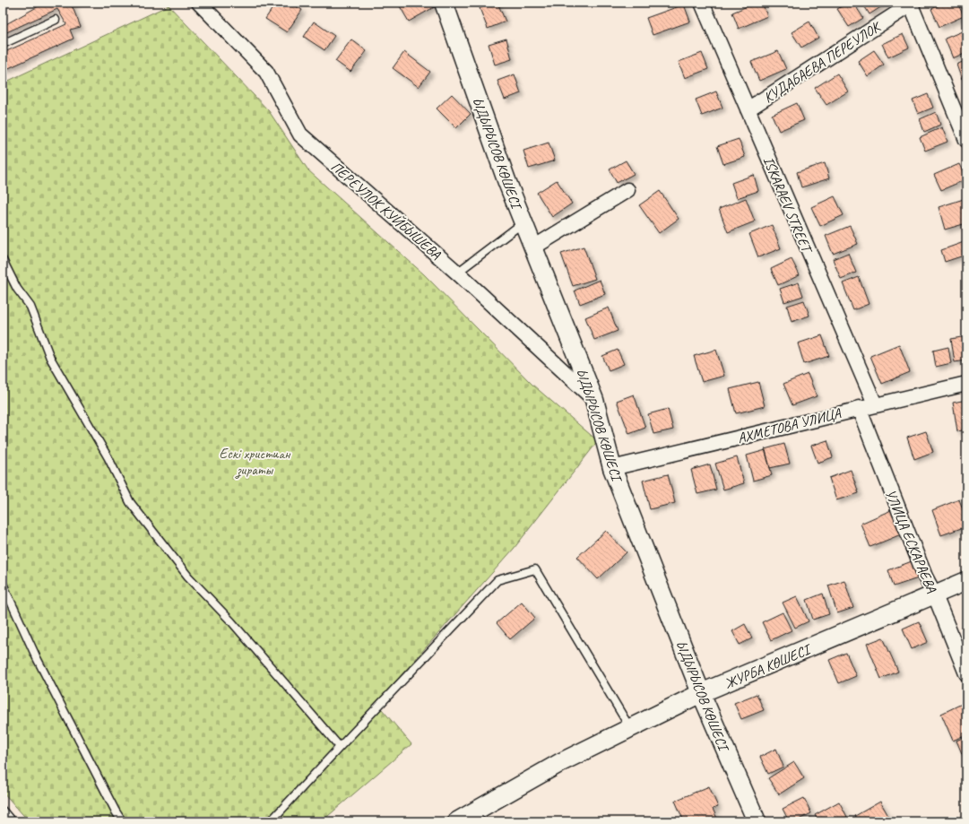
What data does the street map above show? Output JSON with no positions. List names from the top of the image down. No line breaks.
{"streets":{"street":["КУДАБАЕВА ПЕРЕУЛОК","ЫДЫРЫСОВ КӨШЕСІ","ISKARAEV STREET","ПЕРЕУЛОК КУЙБЫШЕВА","АХМЕТОВА УЛИЦА","УЛИЦА ЕСКАРАЕВА","ЖУРБА КӨШЕСІ"]},"crossings":[["КУДАБАЕВА ПЕРЕУЛОК","ISKARAEV STREET"],["ЫДЫРЫСОВ КӨШЕСІ","ПЕРЕУЛОК КУЙБЫШЕВА"],["ЫДЫРЫСОВ КӨШЕСІ","АХМЕТОВА УЛИЦА"],["ЫДЫРЫСОВ КӨШЕСІ","ЖУРБА КӨШЕСІ"],["ISKARAEV STREET","АХМЕТОВА УЛИЦА"],["АХМЕТОВА УЛИЦА","УЛИЦА ЕСКАРАЕВА"],["УЛИЦА ЕСКАРАЕВА","ЖУРБА КӨШЕСІ"]],"parks":["Ескі христиан зираты"]}
